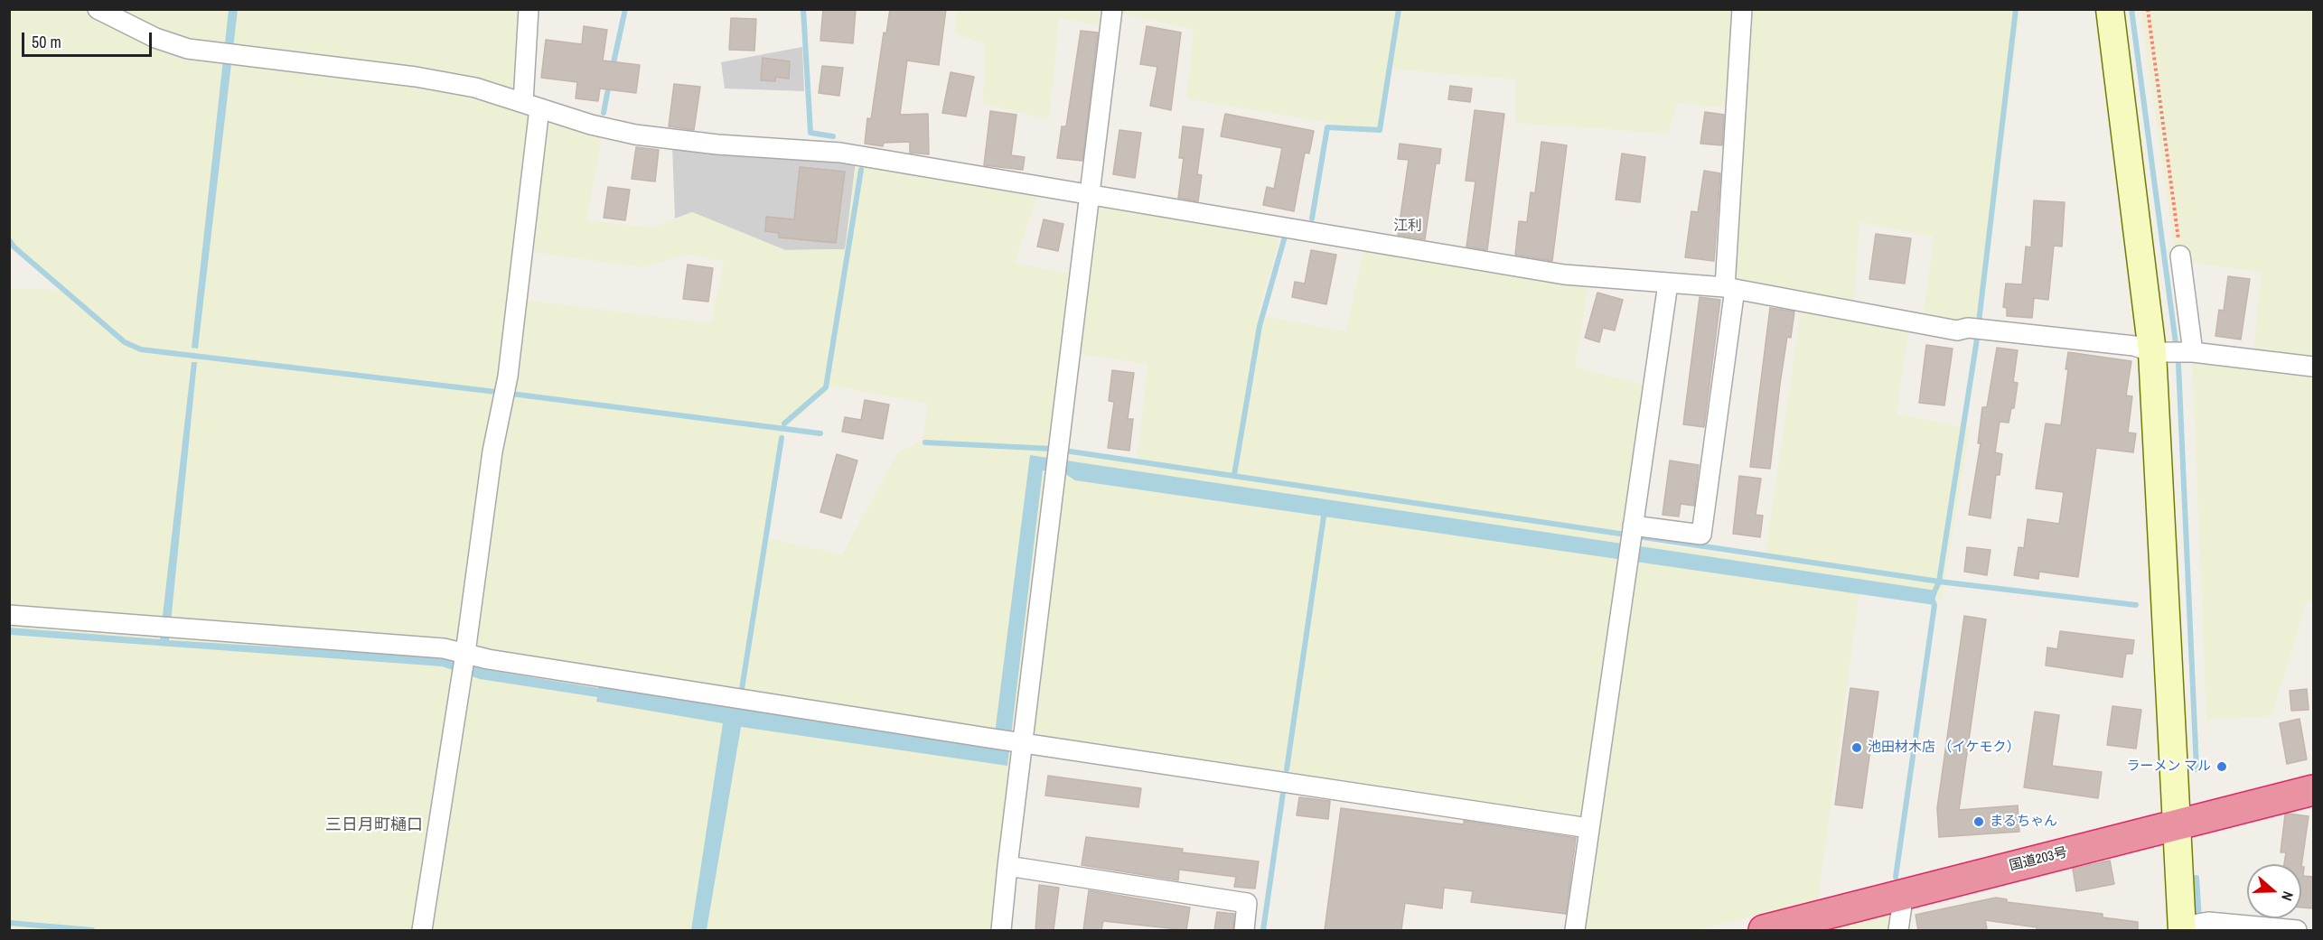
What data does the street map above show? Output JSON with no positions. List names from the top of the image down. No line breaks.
{"streets":{"highway":["国道203号"]},"districts":["江利","三日月町樋口"],"places":["池田材木店 （イケモク）","ラーメン マル","まるちゃん"],"scale_bar":"50 m","north":"right"}
